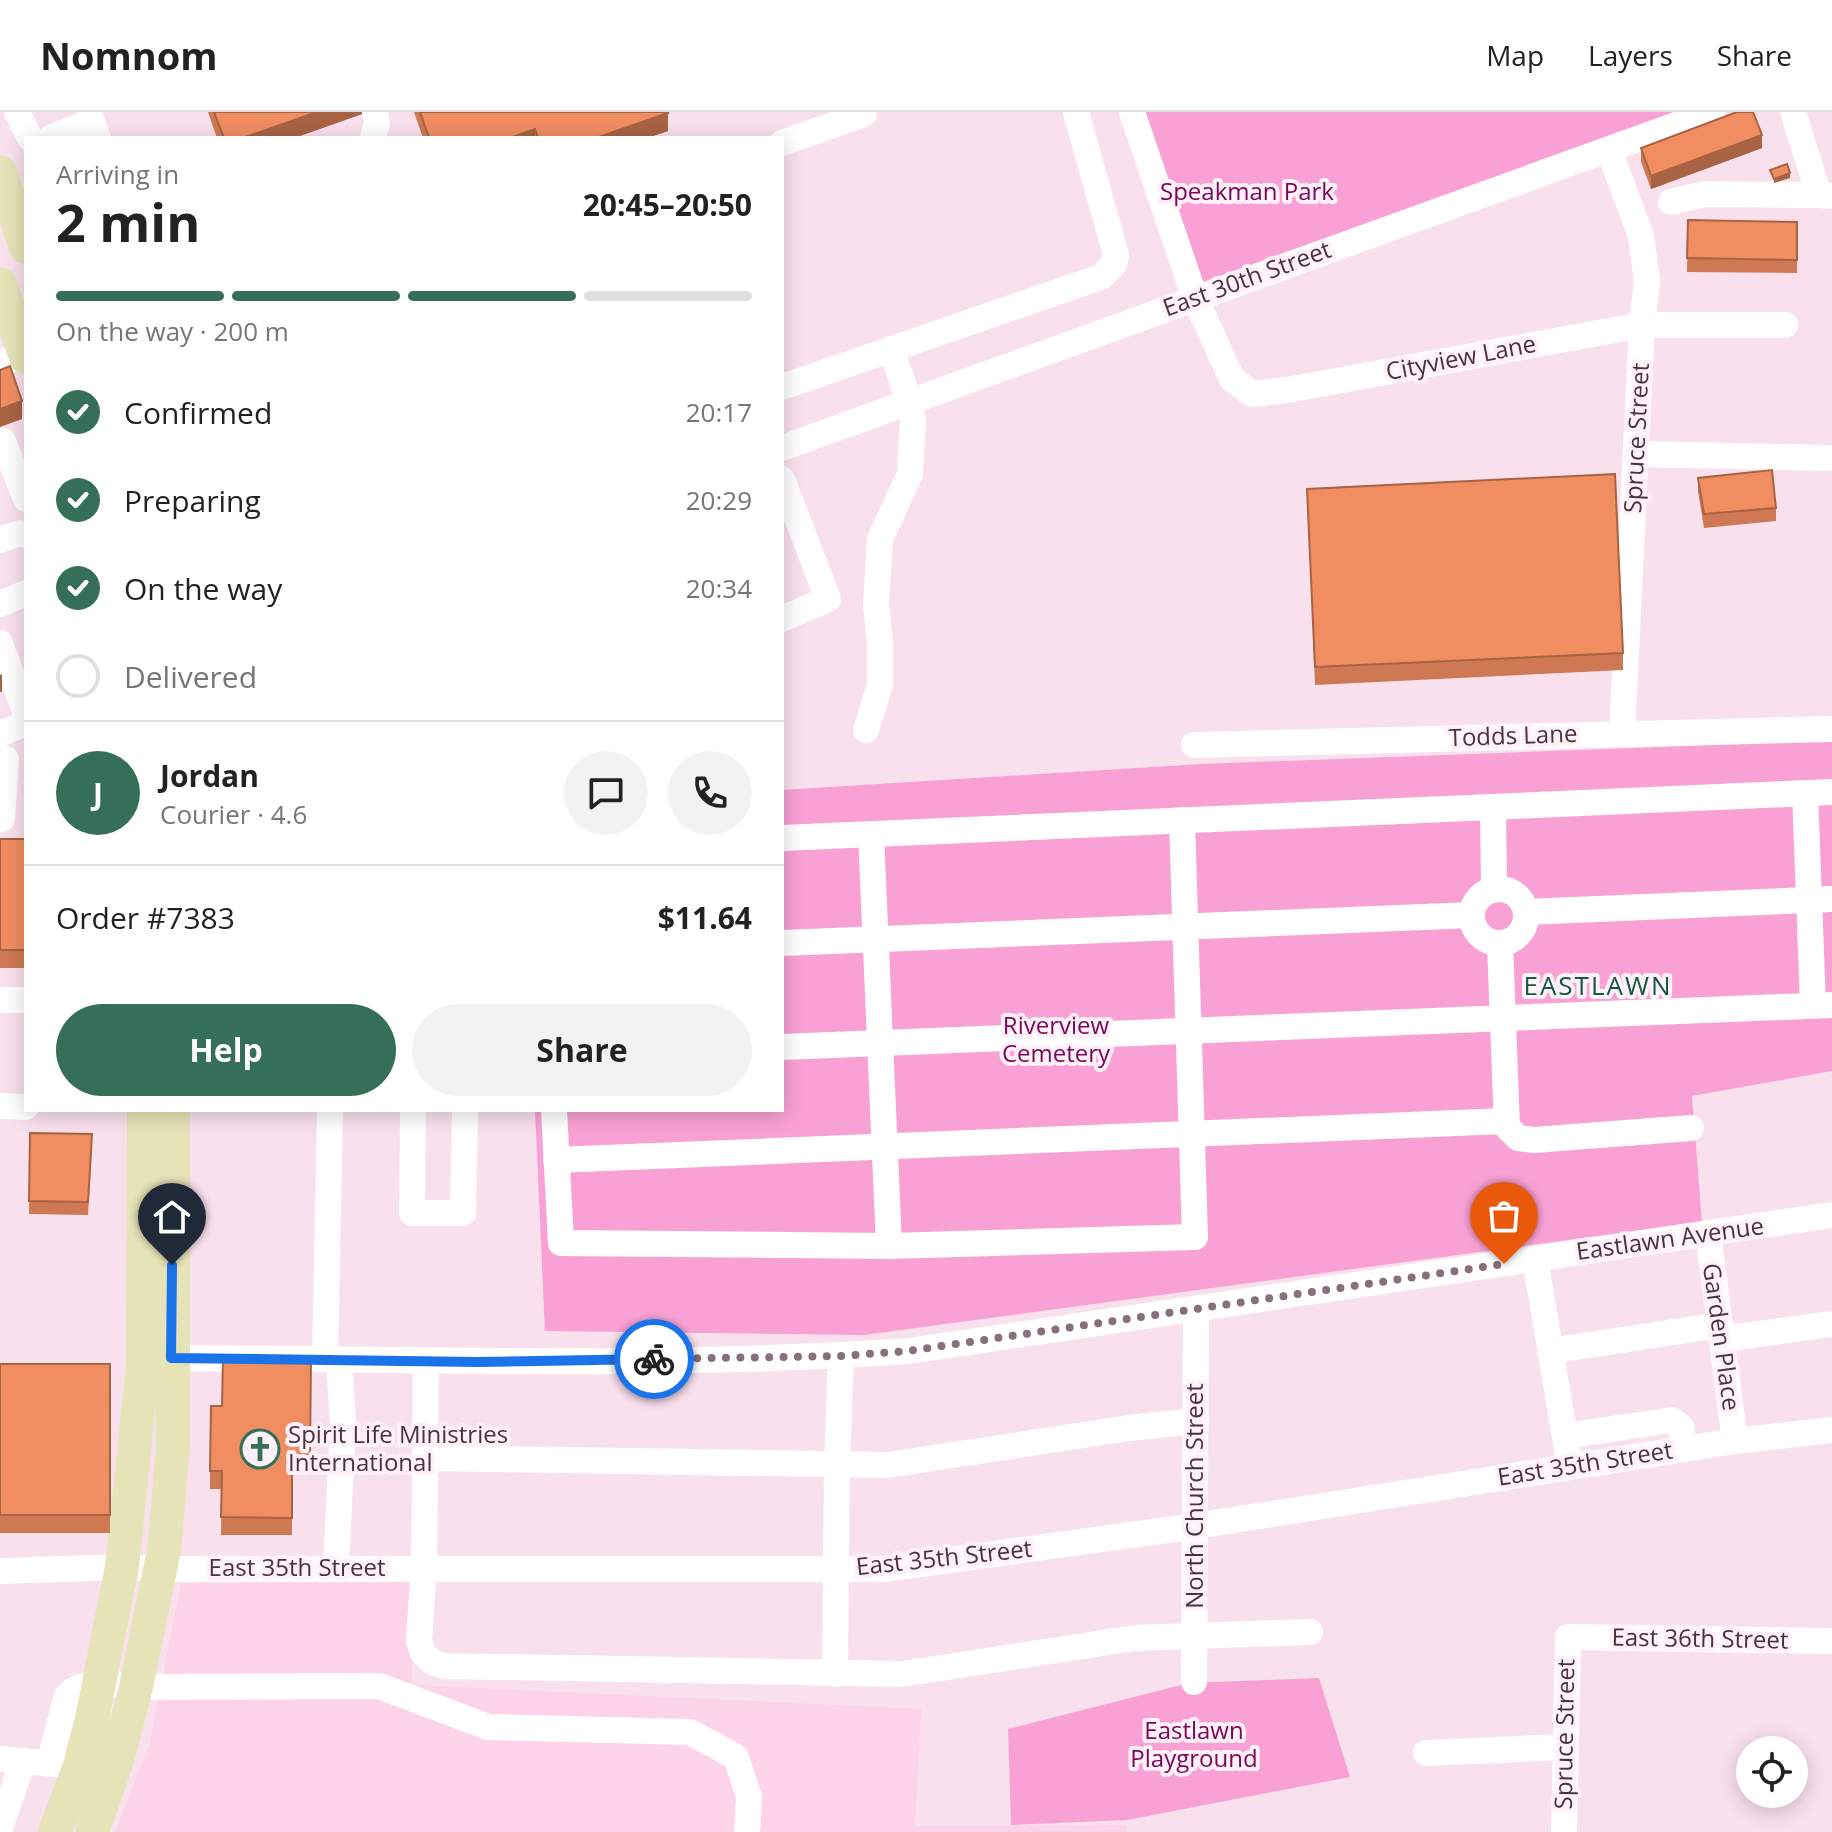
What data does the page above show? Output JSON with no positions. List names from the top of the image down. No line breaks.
{"streets":{"street":["East 30th Street","Cityview Lane","Spruce Street","Todds Lane","Eastlawn Avenue","Garden Place","East 35th Street","North Church Street","East 36th Street"]},"crossings":[["East 30th Street","Cityview Lane"],["East 30th Street","Spruce Street"],["Cityview Lane","Spruce Street"],["Spruce Street","Todds Lane"],["Spruce Street","East 36th Street"],["Eastlawn Avenue","Garden Place"],["Eastlawn Avenue","North Church Street"],["Garden Place","East 35th Street"],["East 35th Street","North Church Street"]],"districts":["EASTLAWN"],"parks":["Speakman Park","Riverview Cemetery","Eastlawn Playground"],"places":{"church":["Spirit Life Ministries International"]},"page":{"header":"Nomnom","nav":["Map","Layers","Share"],"heading":["2 min","Arriving in","20:45–20:50"],"panel":["Jordan","Courier · 4.6","Order #7383","$11.64"],"bar":"On the way · 200 m","list":[["Confirmed","20:17"],["Preparing","20:29"],["On the way","20:34"],"Delivered"],"round":"J","buttons":["Help","Share"]}}
